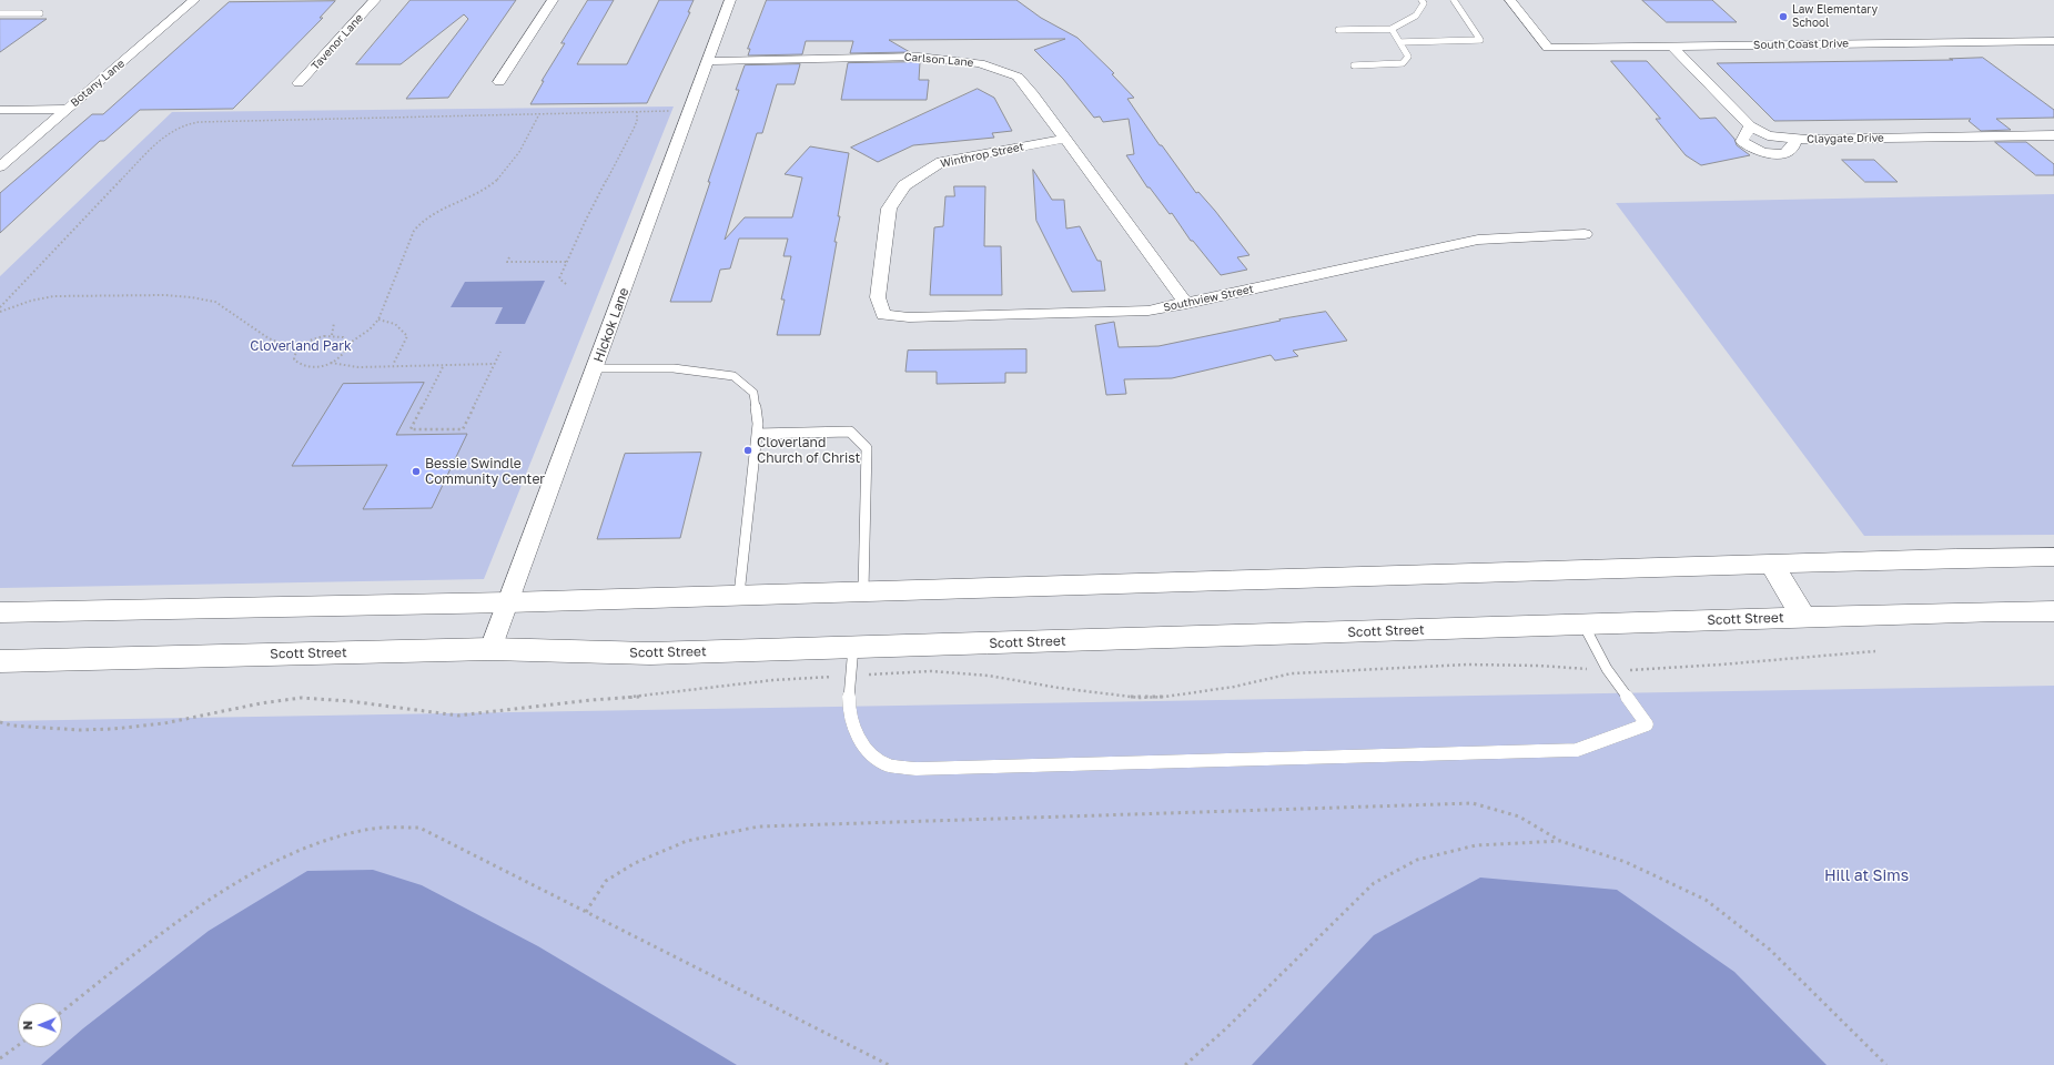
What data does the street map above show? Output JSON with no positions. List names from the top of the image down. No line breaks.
{"streets":{"main road":["Scott Street"],"street":["Tavenor Lane","South Coast Drive","Carlson Lane","Botany Lane","Claygate Drive","Winthrop Street","Southview Street","Hickok Lane"]},"crossings":[["South Coast Drive","Claygate Drive"],["Carlson Lane","Winthrop Street"],["Carlson Lane","Southview Street"],["Carlson Lane","Hickok Lane"],["Winthrop Street","Southview Street"],["Hickok Lane","Scott Street"]],"parks":["Cloverland Park","Hill at Sims"],"places":["Law Elementary School","Cloverland Church of Christ","Bessie Swindle Community Center"],"north":"left"}
